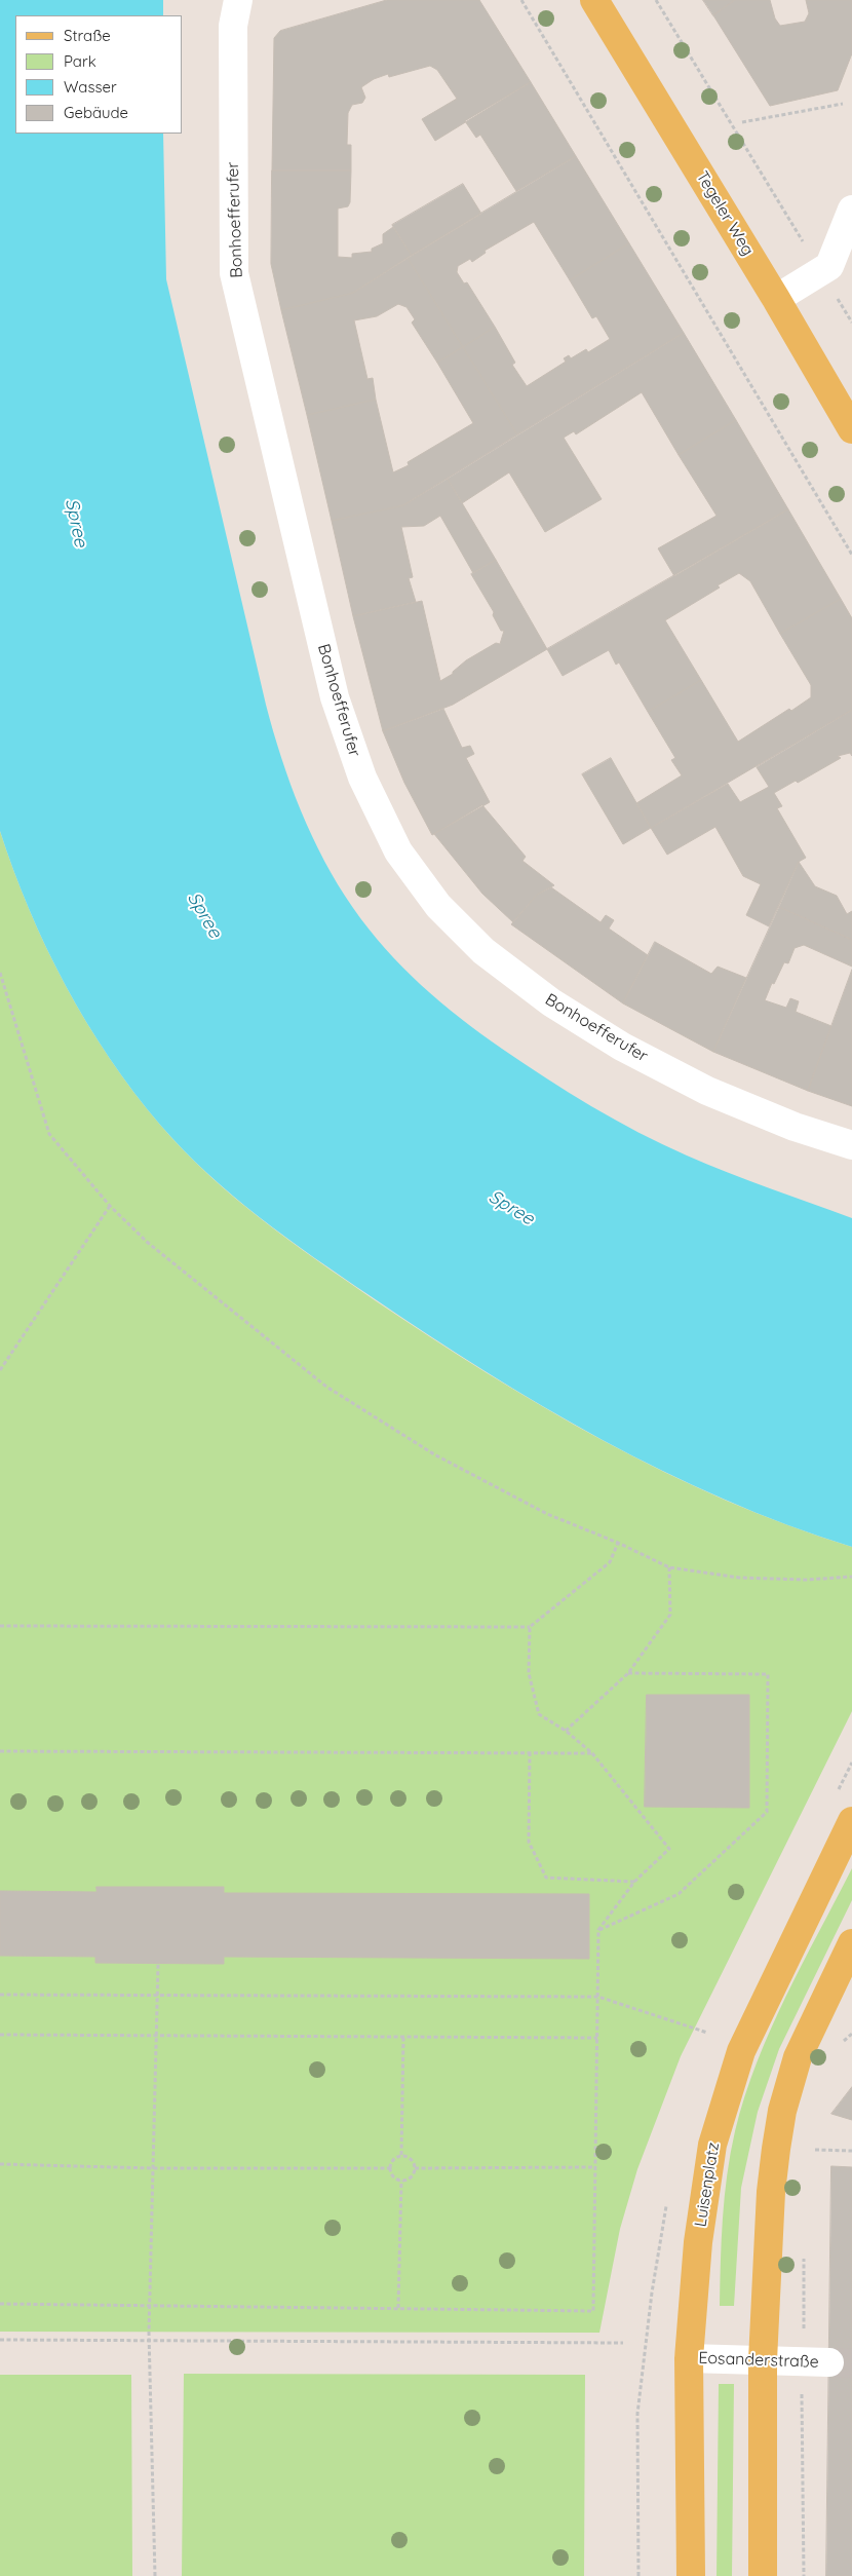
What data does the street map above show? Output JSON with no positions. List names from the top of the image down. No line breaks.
{"streets":{"main road":["Tegeler Weg","Luisenplatz"],"street":["Bonhoefferufer","Eosanderstraße"]},"crossings":[["Luisenplatz","Eosanderstraße"]],"water":["Spree"],"legend":["Straße","Park","Wasser","Gebäude"]}
